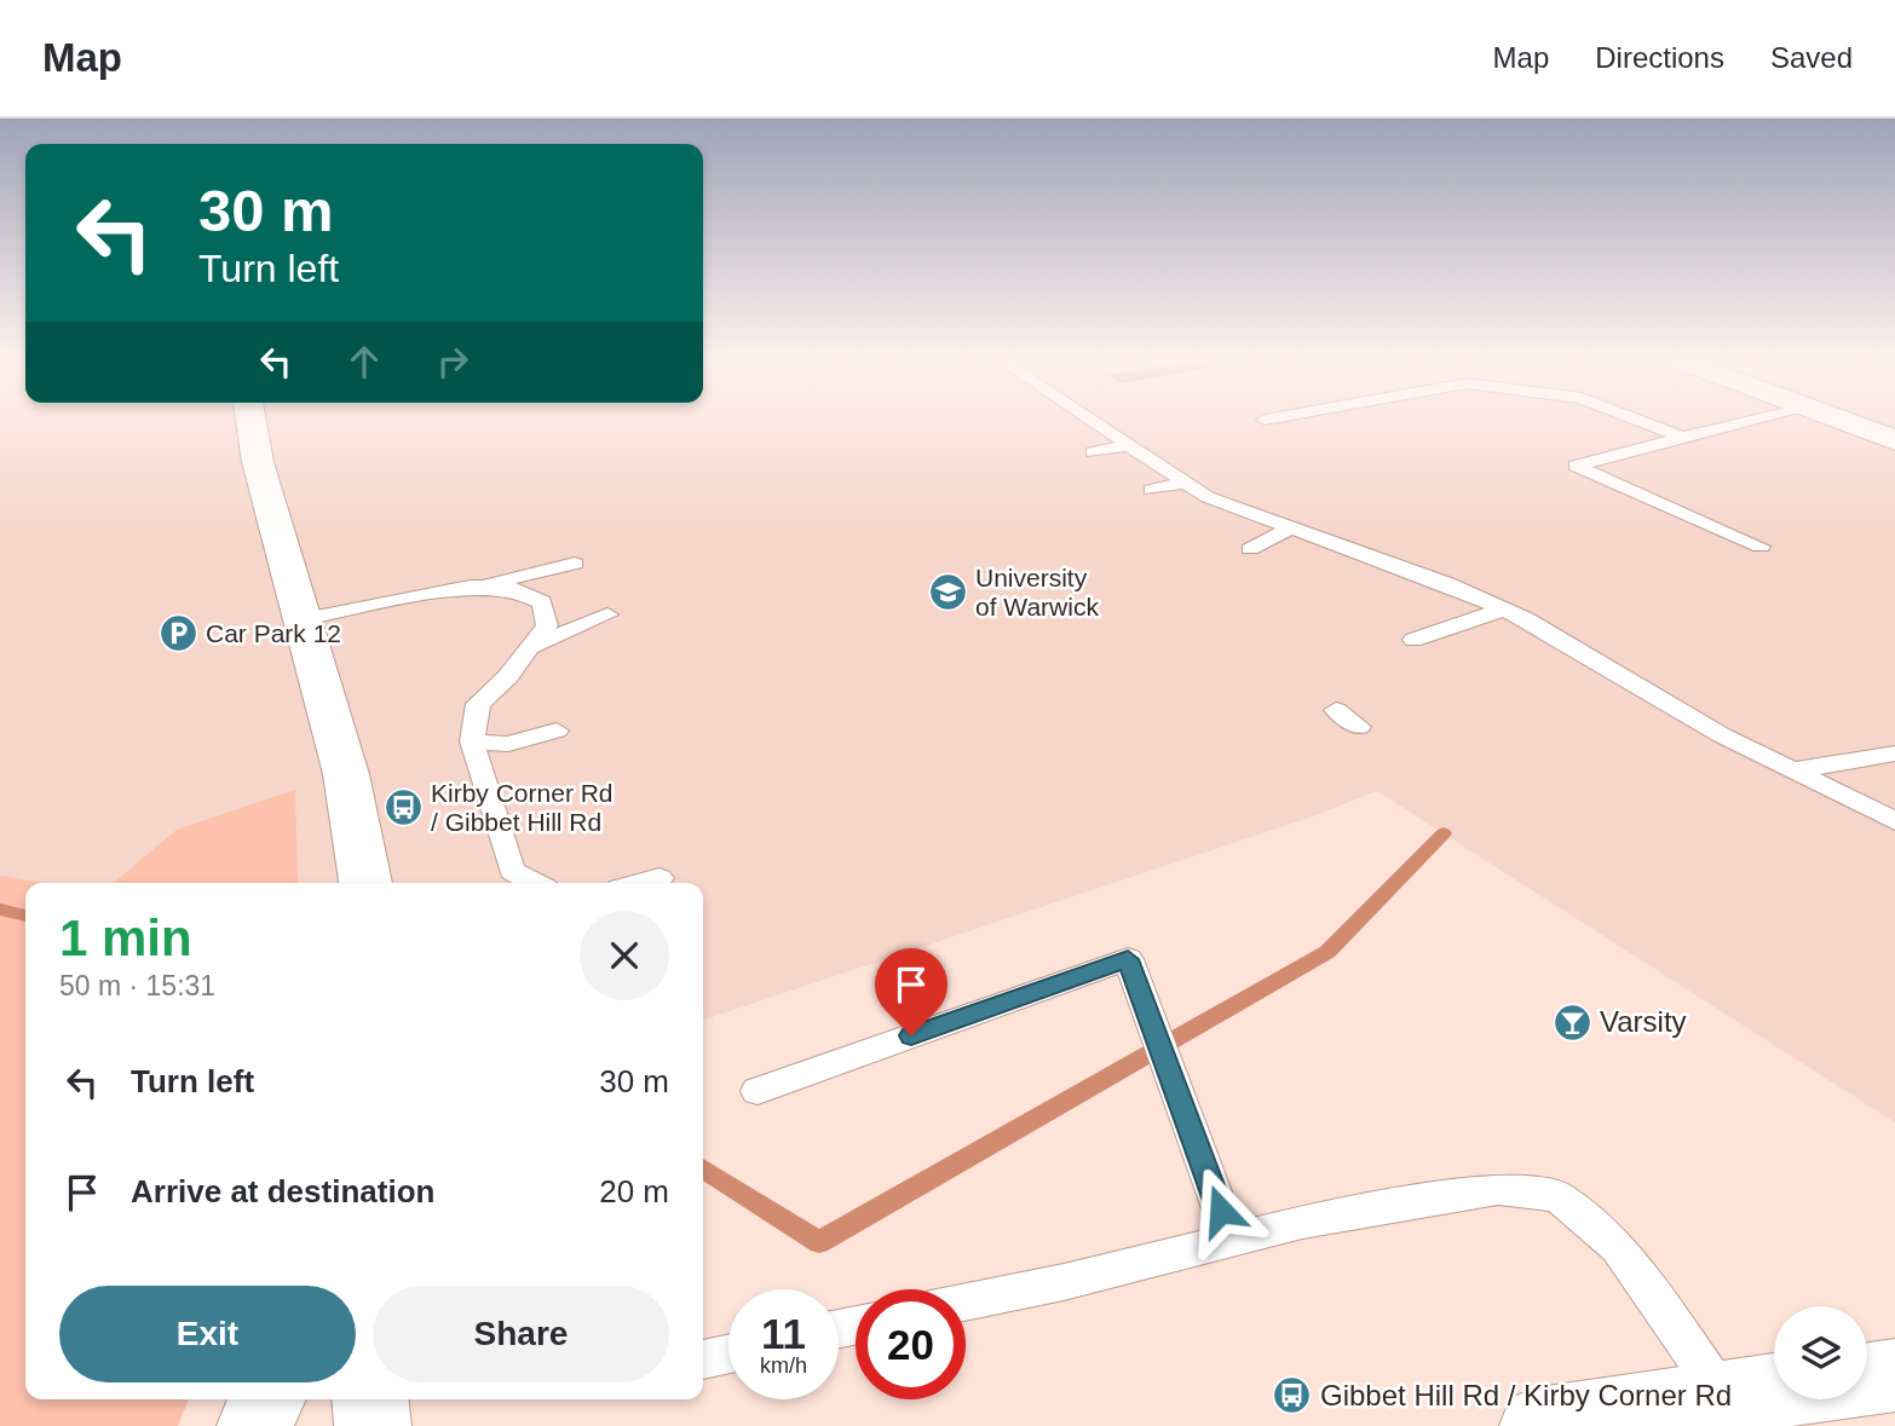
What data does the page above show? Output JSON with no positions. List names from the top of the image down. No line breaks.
{"places":{"school or university":["University of Warwick"],"parking":["Car Park 12"],"bus stop":["Kirby Corner Rd / Gibbet Hill Rd","Gibbet Hill Rd / Kirby Corner Rd"],"bar":["Varsity"]},"page":{"header":"Map","nav":["Map","Directions","Saved"],"turn":["30 m","Turn left"],"heading":["1 min","50 m · 15:31"],"list":[{"name":"Turn left","value":"30 m"},{"name":"Arrive at destination","value":"20 m"}],"buttons":["Exit","Share"],"speed":"11 km/h","limit":"20"}}
